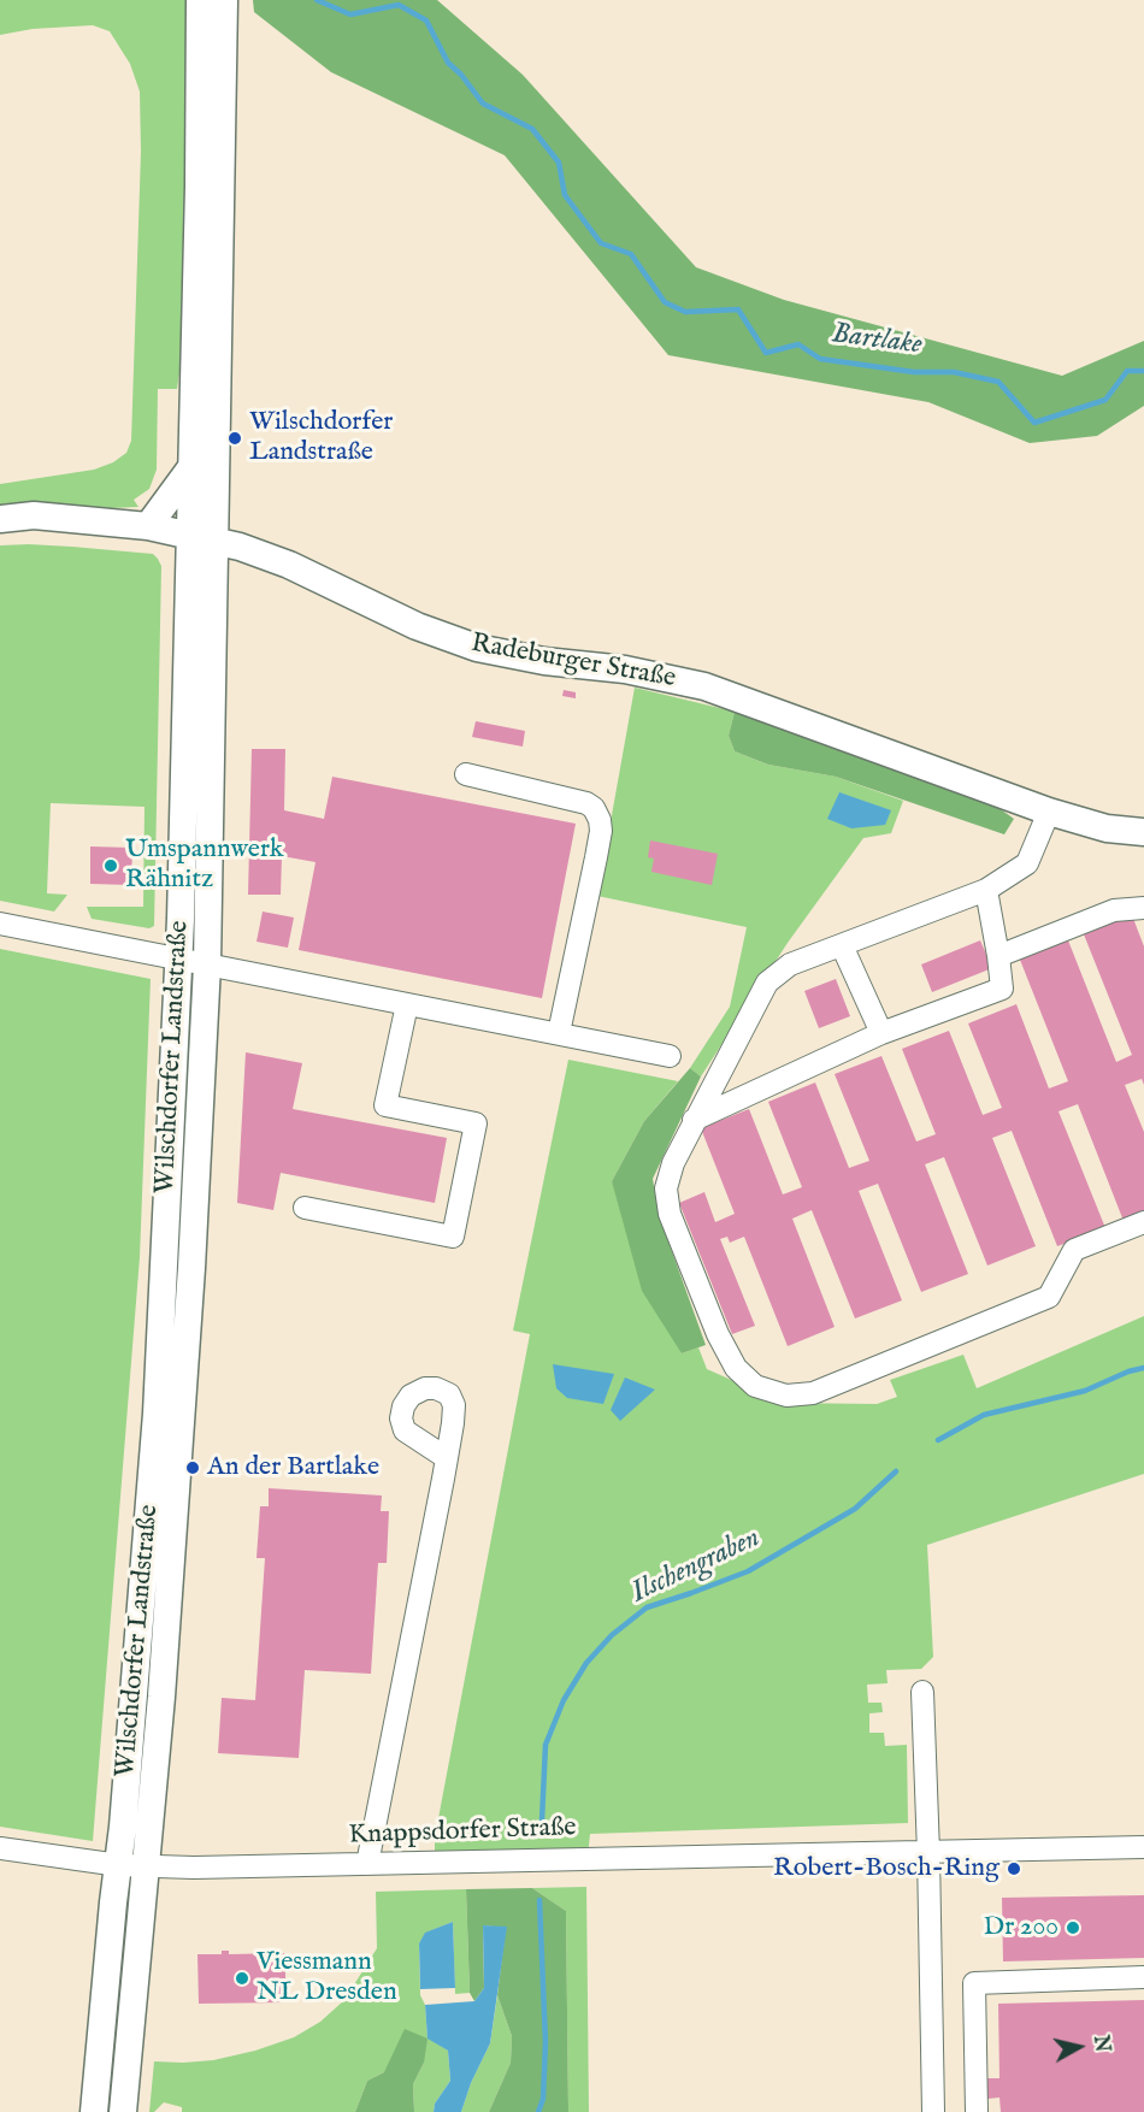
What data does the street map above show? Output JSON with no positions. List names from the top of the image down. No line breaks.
{"streets":{"main road":["Radeburger Straße","Wilschdorfer Landstraße"],"street":["Knappsdorfer Straße"]},"crossings":[["Radeburger Straße","Wilschdorfer Landstraße"],["Wilschdorfer Landstraße","Knappsdorfer Straße"]],"water":["Bartlake","Ilschengraben"],"places":["Wilschdorfer Landstraße","Umspannwerk Rähnitz","An der Bartlake","Robert-Bosch-Ring","Dr 200","Viessmann NL Dresden"],"north":"right"}
